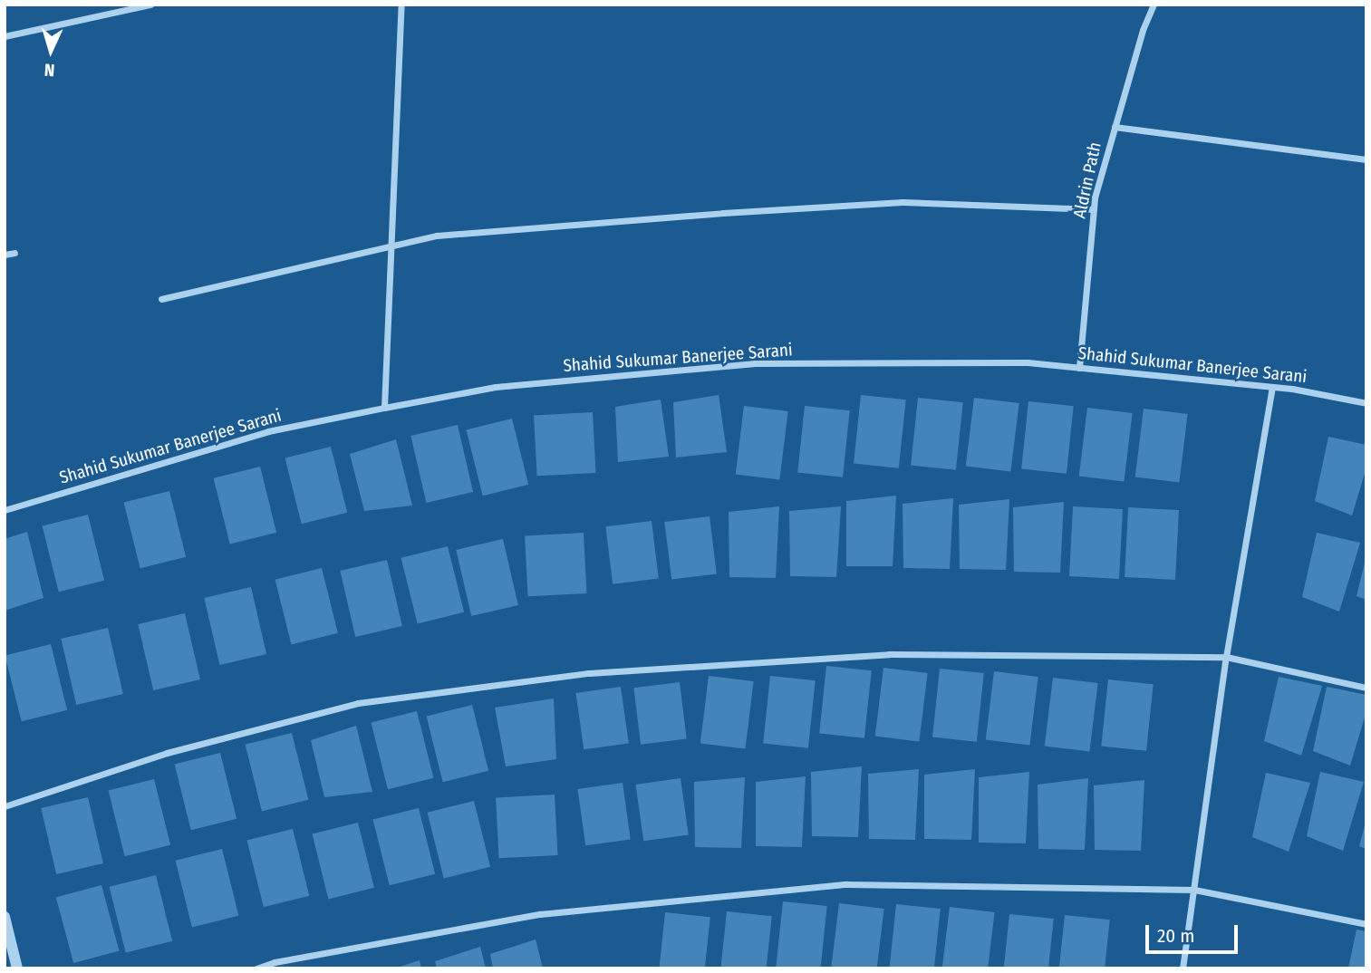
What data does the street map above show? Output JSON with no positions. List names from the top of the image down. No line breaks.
{"streets":{"street":["Aldrin Path","Shahid Sukumar Banerjee Sarani"]},"crossings":[["Aldrin Path","Shahid Sukumar Banerjee Sarani"]],"scale_bar":"20 m","north":"bottom"}
